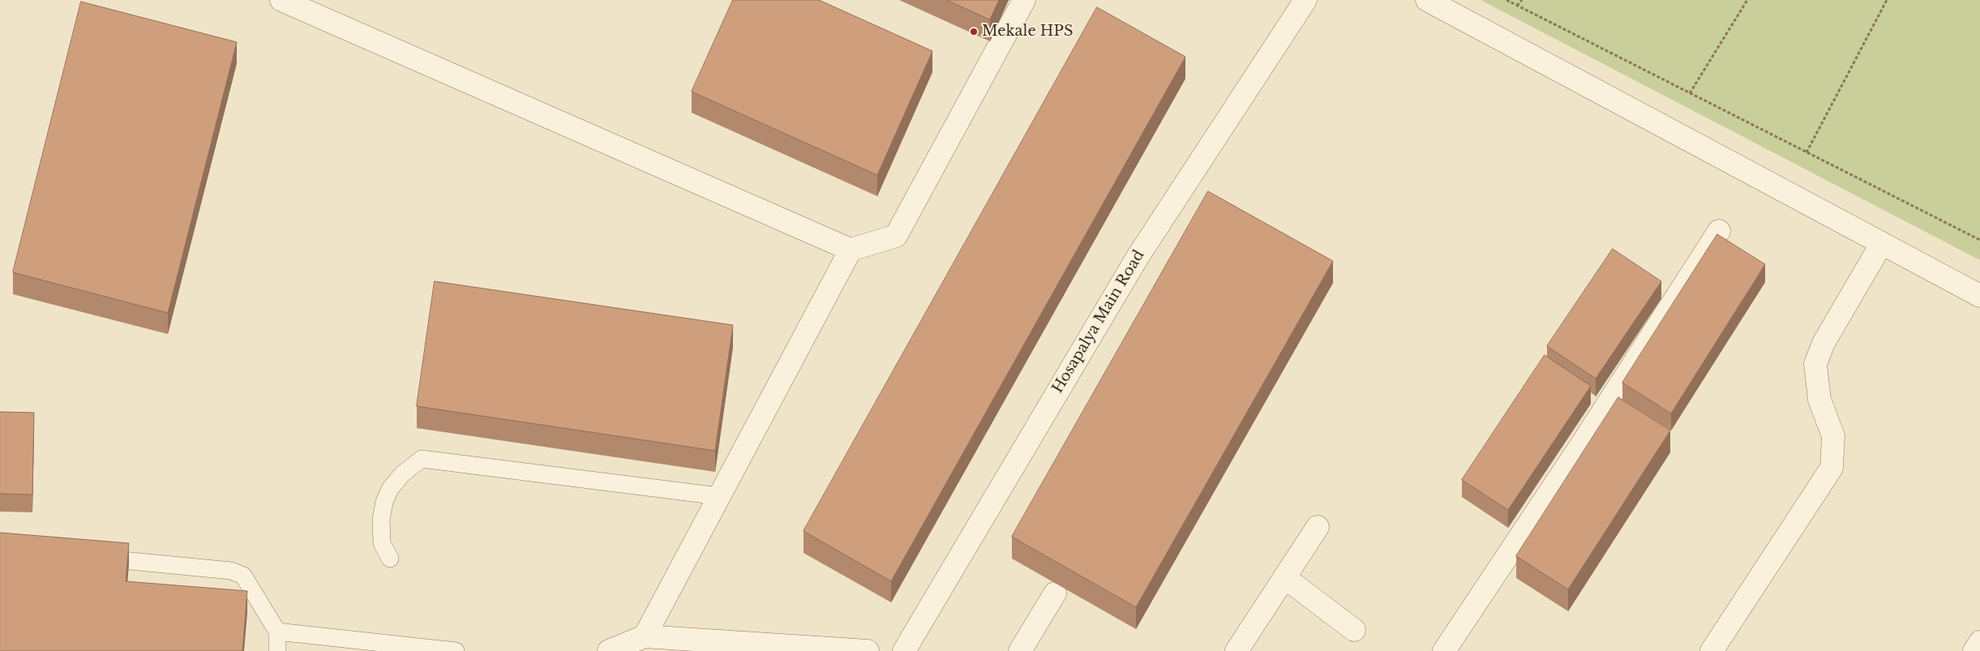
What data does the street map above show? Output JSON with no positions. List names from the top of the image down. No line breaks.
{"streets":{"street":["Hosapalya Main Road"]},"places":["Mekale HPS"]}
